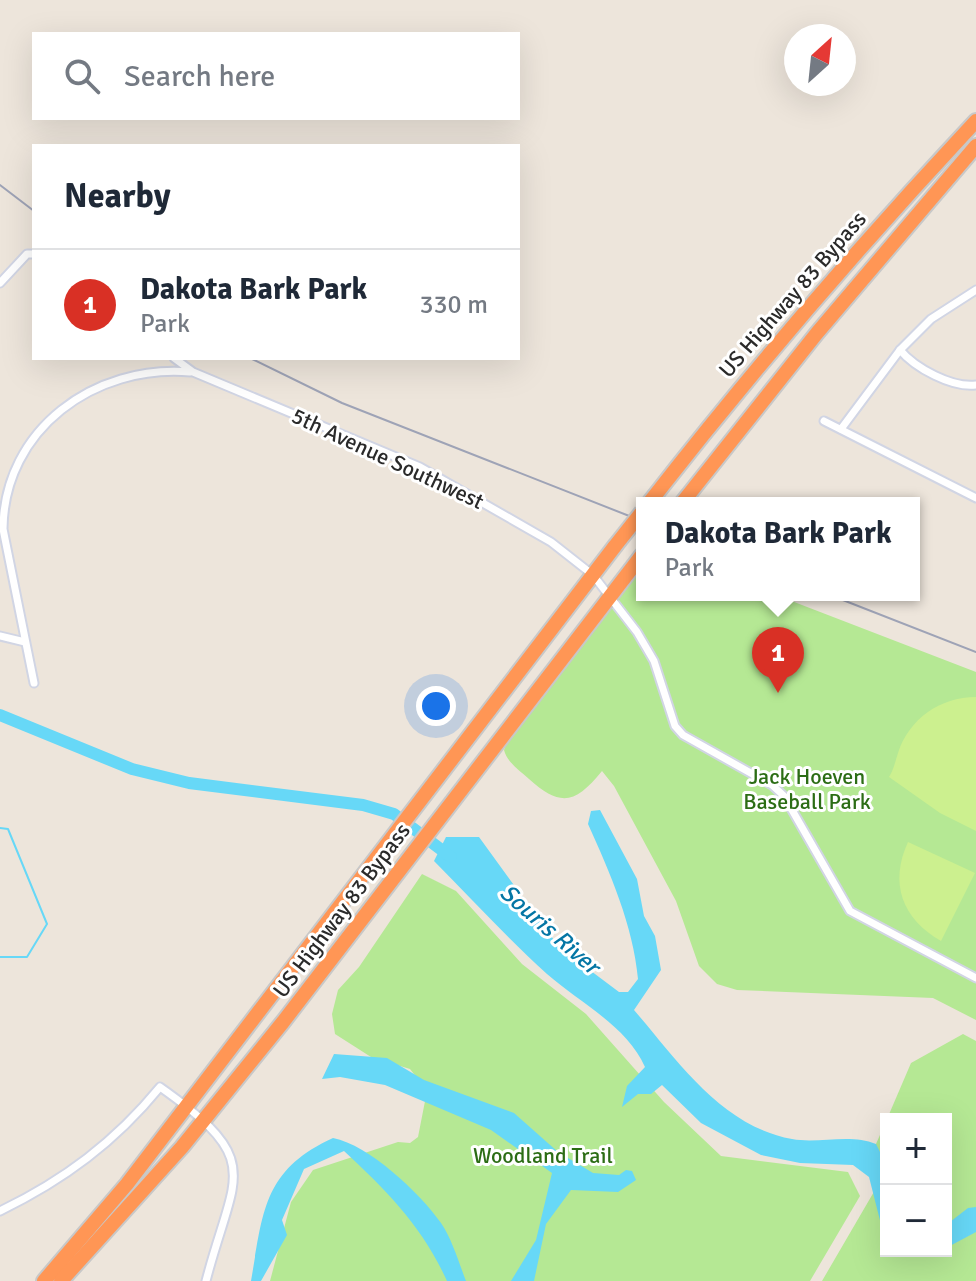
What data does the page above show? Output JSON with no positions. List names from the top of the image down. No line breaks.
{"streets":{"highway":["US Highway 83 Bypass"],"street":["5th Avenue Southwest"]},"crossings":[["US Highway 83 Bypass","5th Avenue Southwest"]],"water":["Souris River"],"parks":["Jack Hoeven Baseball Park","Woodland Trail"],"north":"top right","page":{"search":"Search here","heading":"Nearby","list":[{"mark":"1","name":"Dakota Bark Park","note":"Park","value":"330 m"}],"popup":["Dakota Bark Park","Park"],"pins":"1","map_buttons":["+","−"]}}
